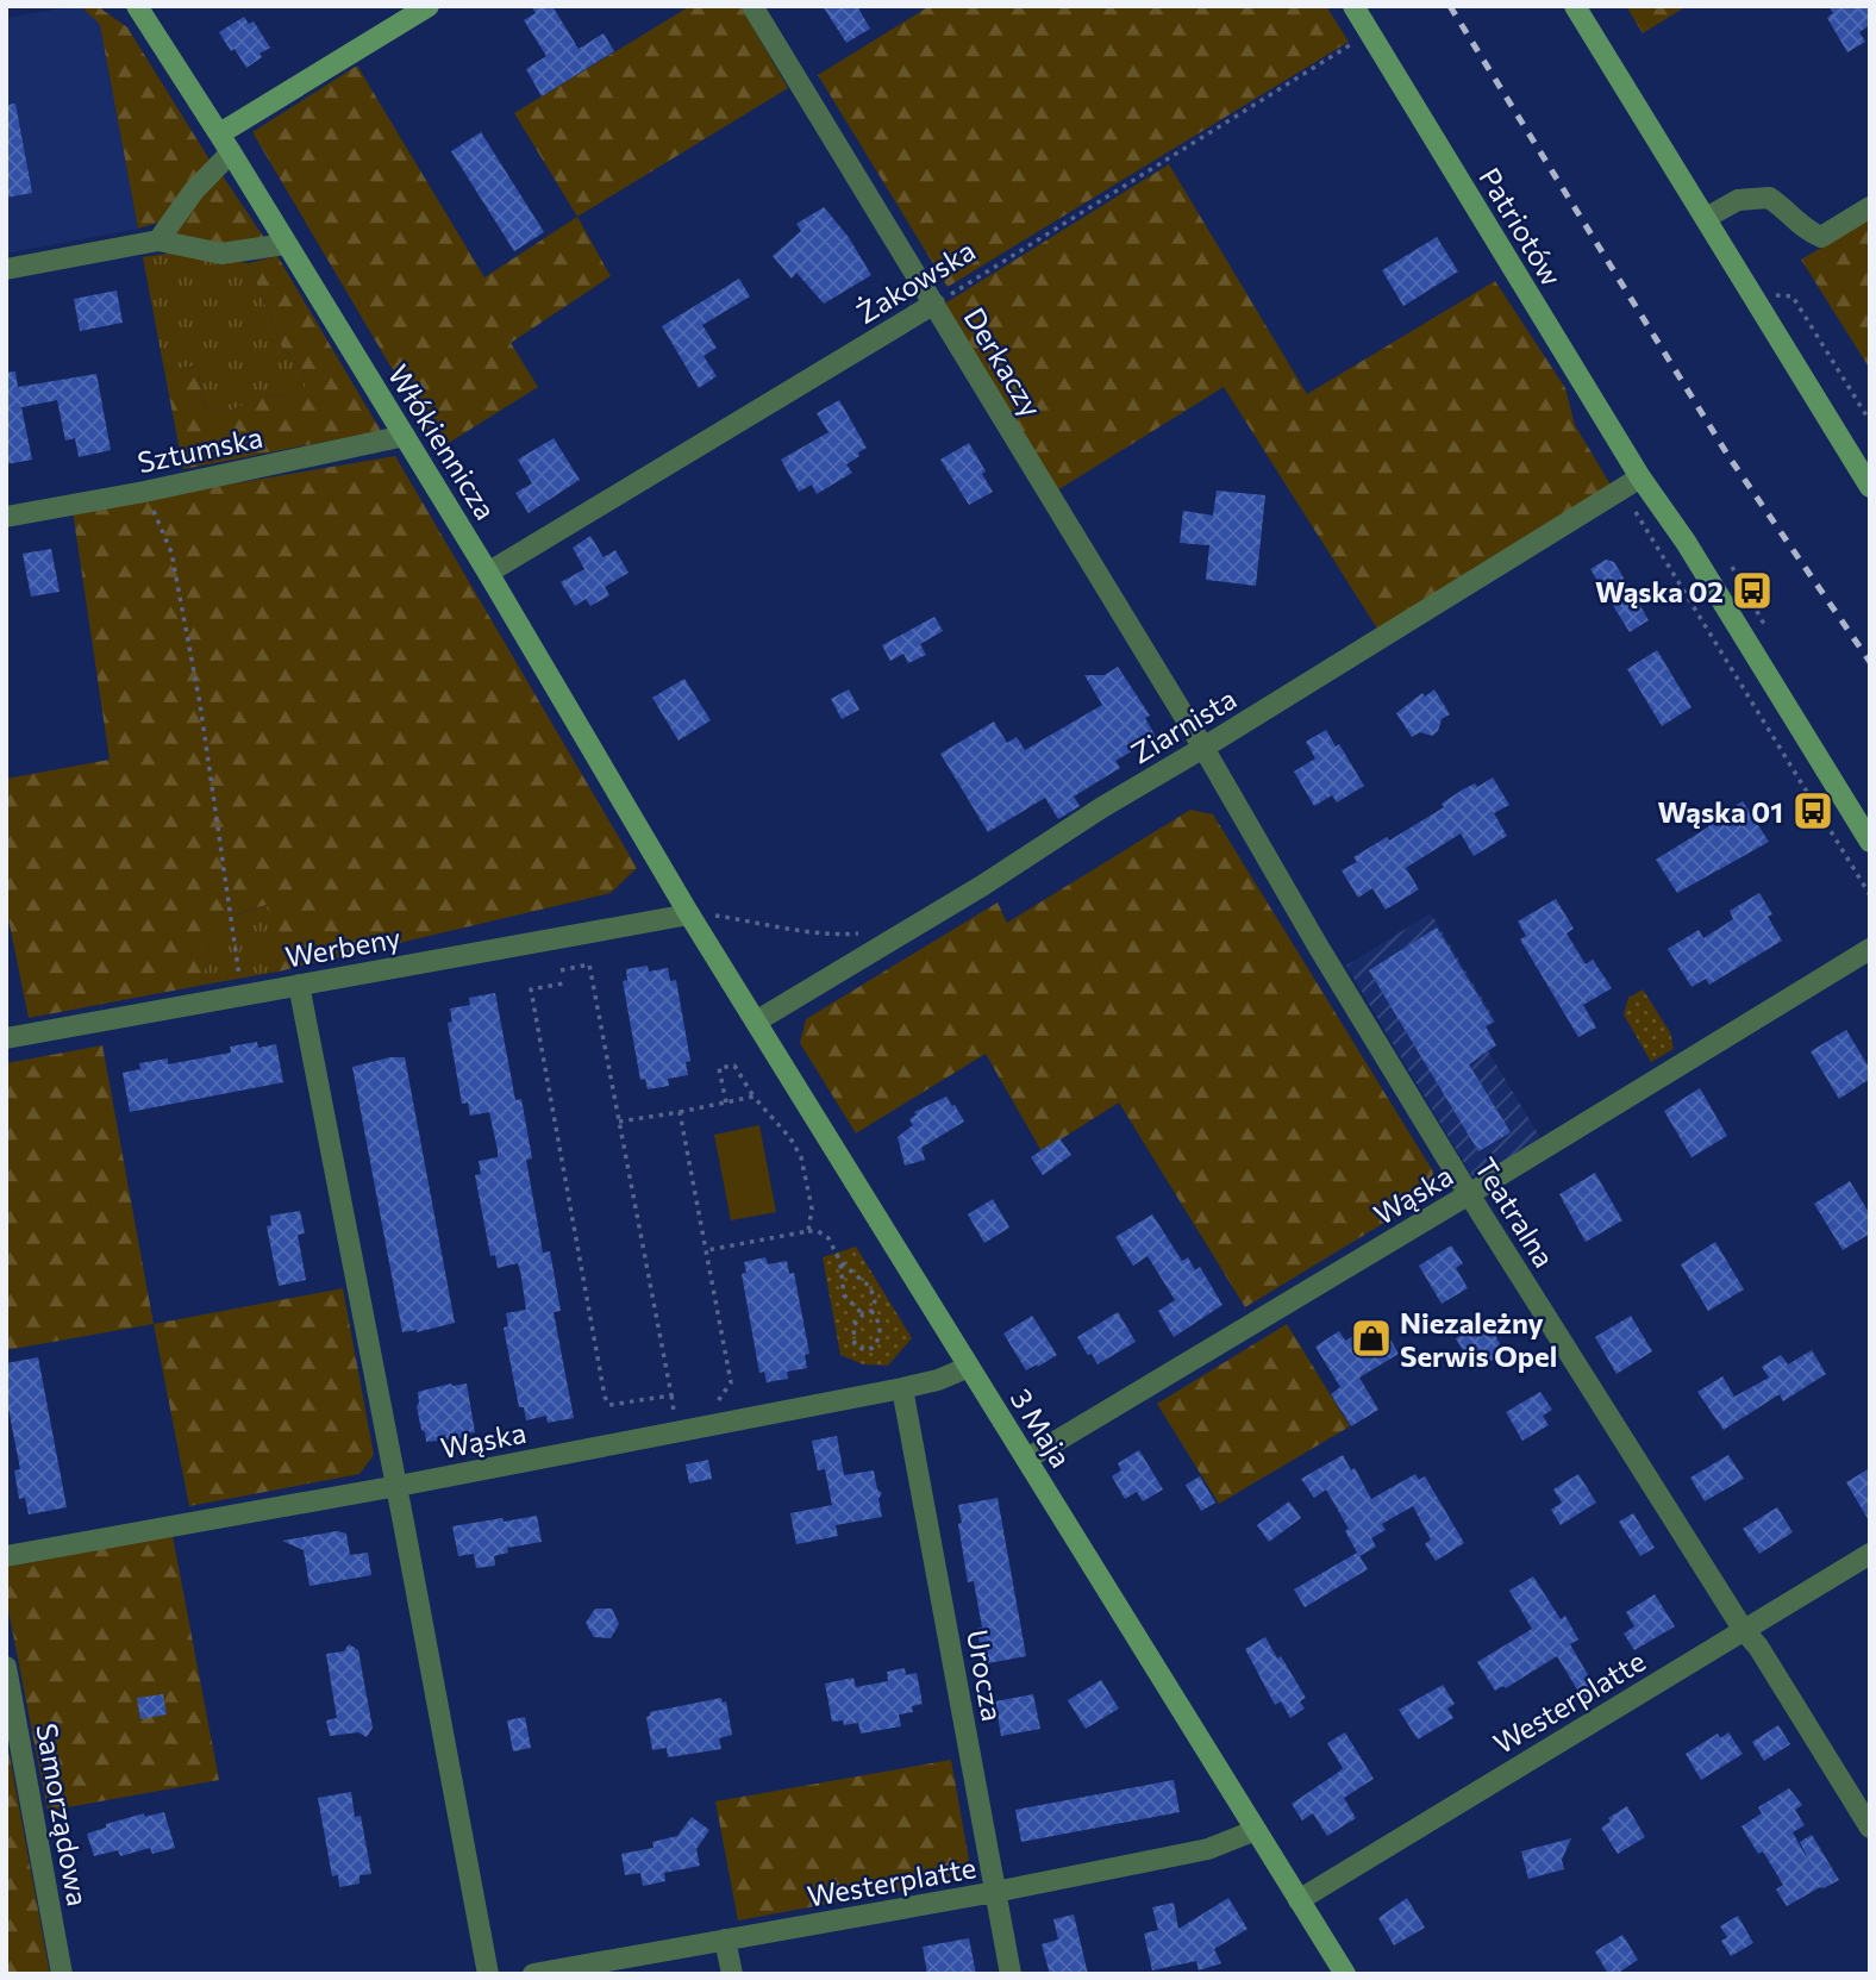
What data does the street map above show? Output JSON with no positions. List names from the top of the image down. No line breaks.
{"streets":{"street":["Patriotów","Żakowska","Derkaczy","Włókiennicza","Sztumska","Ziarnista","Werbeny","Wąska","Teatralna","3 Maja","Urocza","Westerplatte","Samorządowa"]},"crossings":[["Patriotów","Żakowska"],["Patriotów","Ziarnista"],["Żakowska","Derkaczy"],["Żakowska","Włókiennicza"],["Derkaczy","Ziarnista"],["Derkaczy","Teatralna"],["Włókiennicza","Sztumska"],["Włókiennicza","Werbeny"],["Włókiennicza","3 Maja"],["Ziarnista","Teatralna"],["Ziarnista","3 Maja"],["Werbeny","3 Maja"],["Wąska","Teatralna"],["Wąska","3 Maja"],["Wąska","Urocza"],["Teatralna","Westerplatte"],["3 Maja","Westerplatte"],["Urocza","Westerplatte"]],"places":{"bus stop":["Wąska 02","Wąska 01"],"shop":["Niezależny Serwis Opel"]}}
